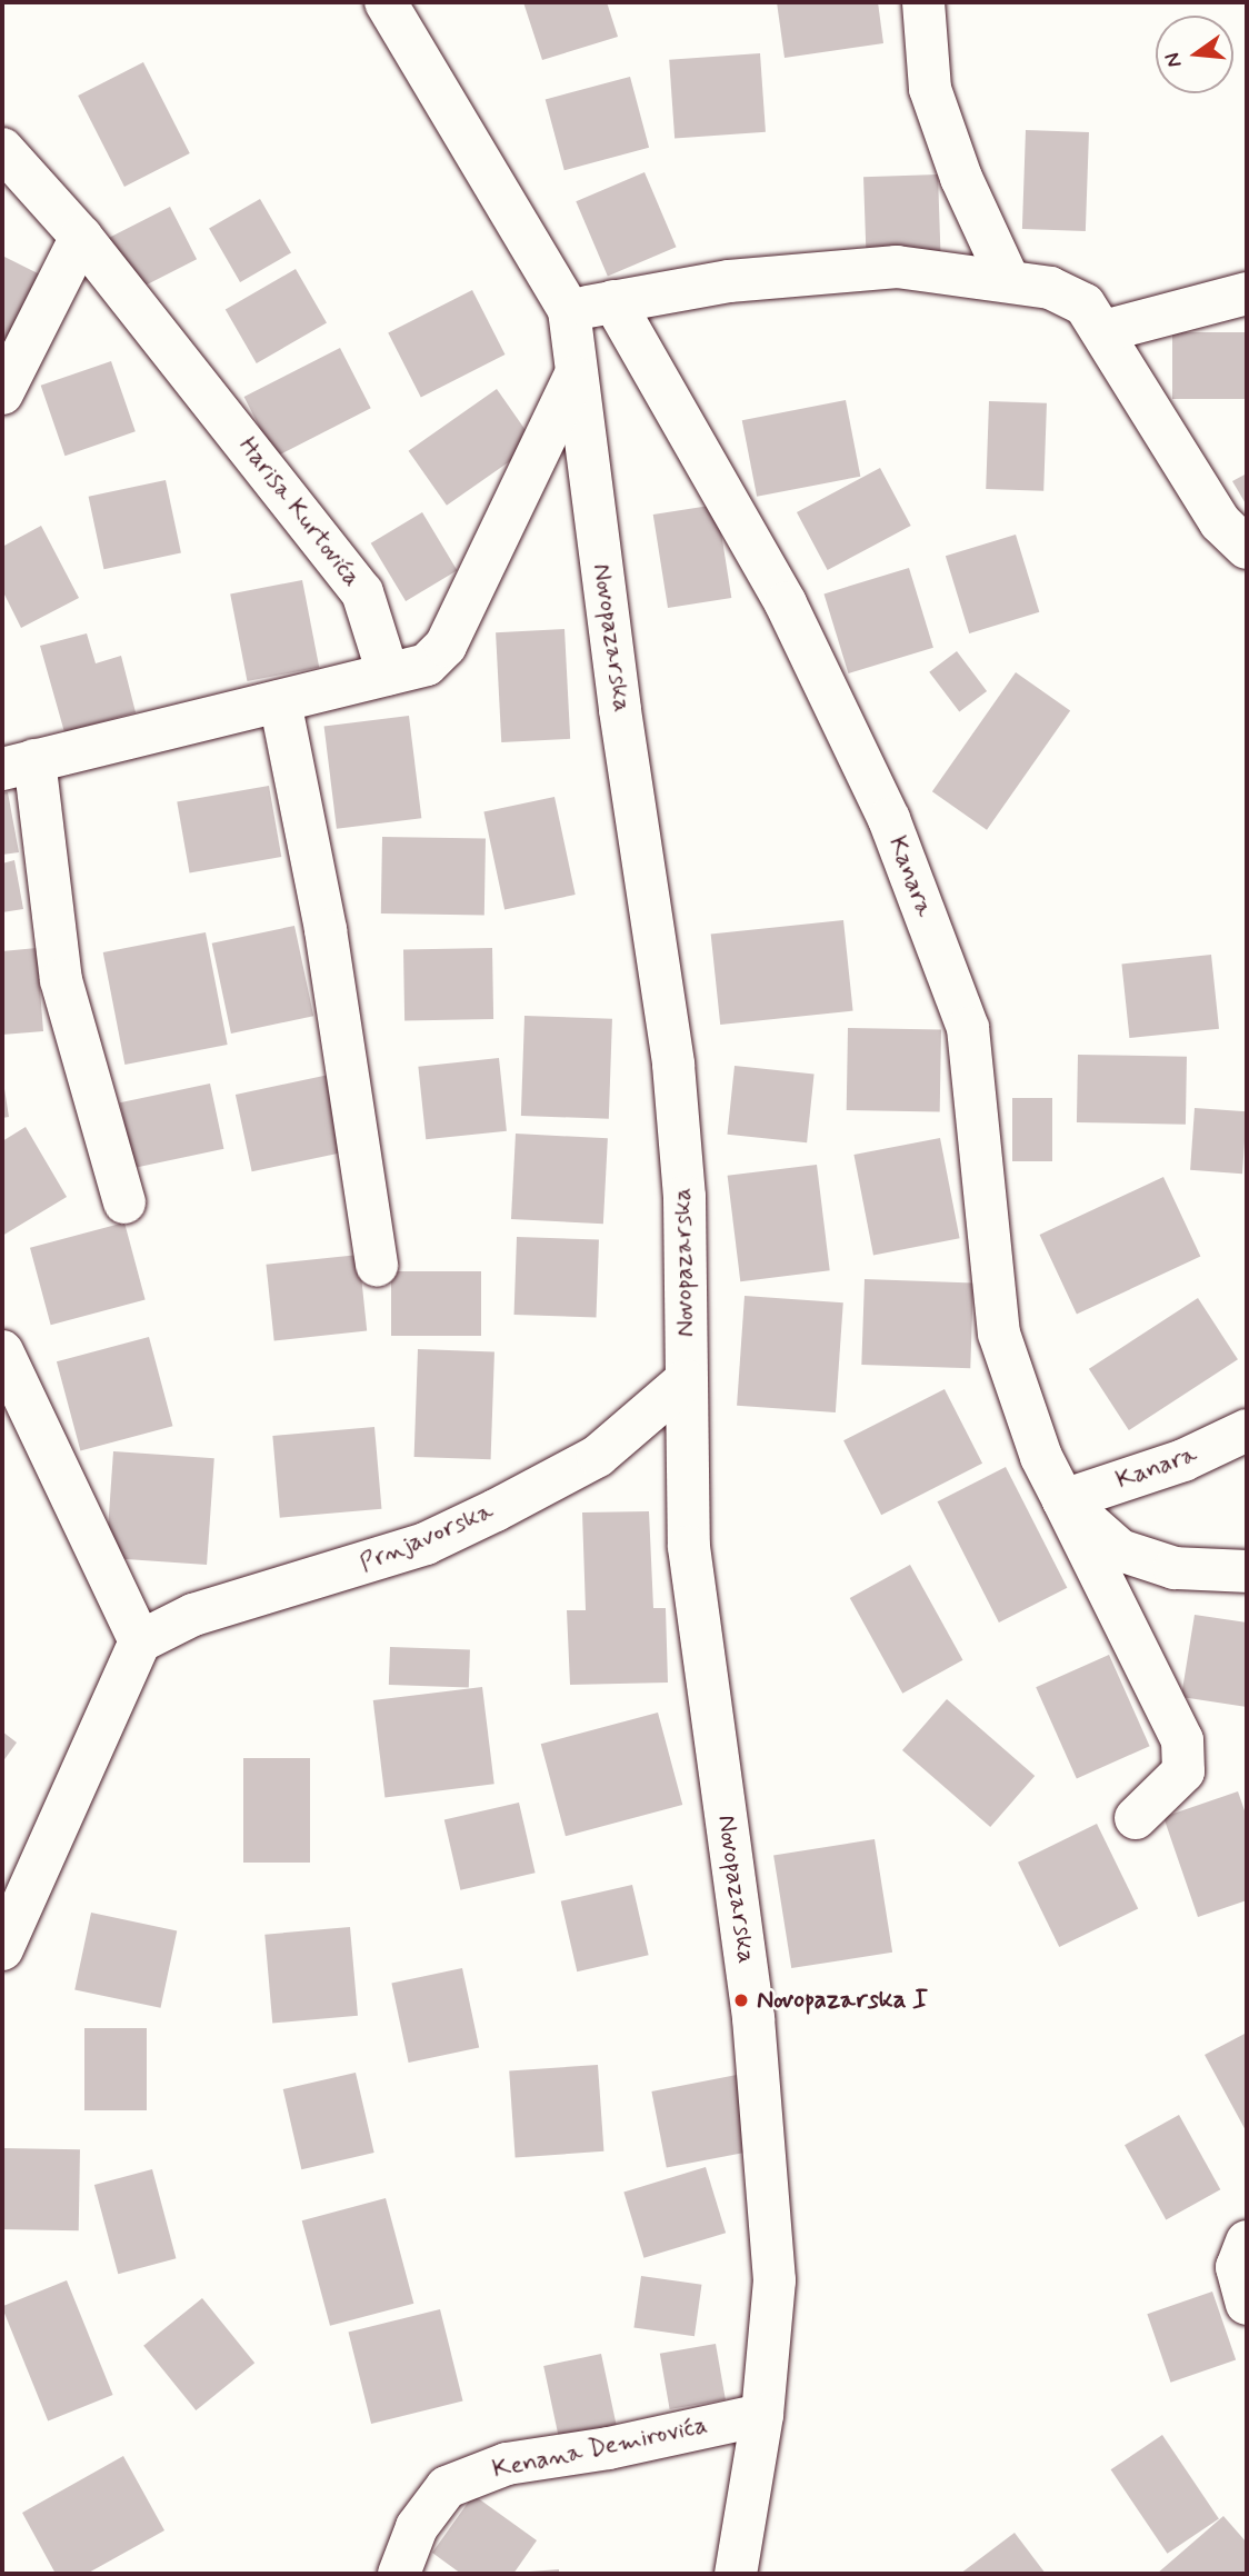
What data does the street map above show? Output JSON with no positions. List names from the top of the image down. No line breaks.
{"streets":{"street":["Harisa Kurtovića","Novopazarska","Kanara","Prnjavorska","Kenana Demirovića"]},"crossings":[["Novopazarska","Prnjavorska"],["Novopazarska","Kenana Demirovića"]],"places":["Novopazarska I"],"north":"left"}
